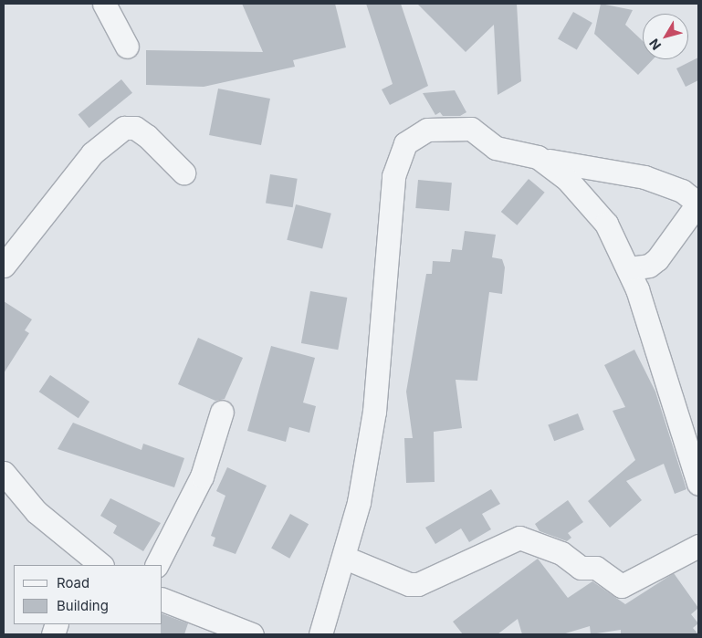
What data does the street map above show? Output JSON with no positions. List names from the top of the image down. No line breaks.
{"legend":["Road","Building"],"north":"bottom left"}
